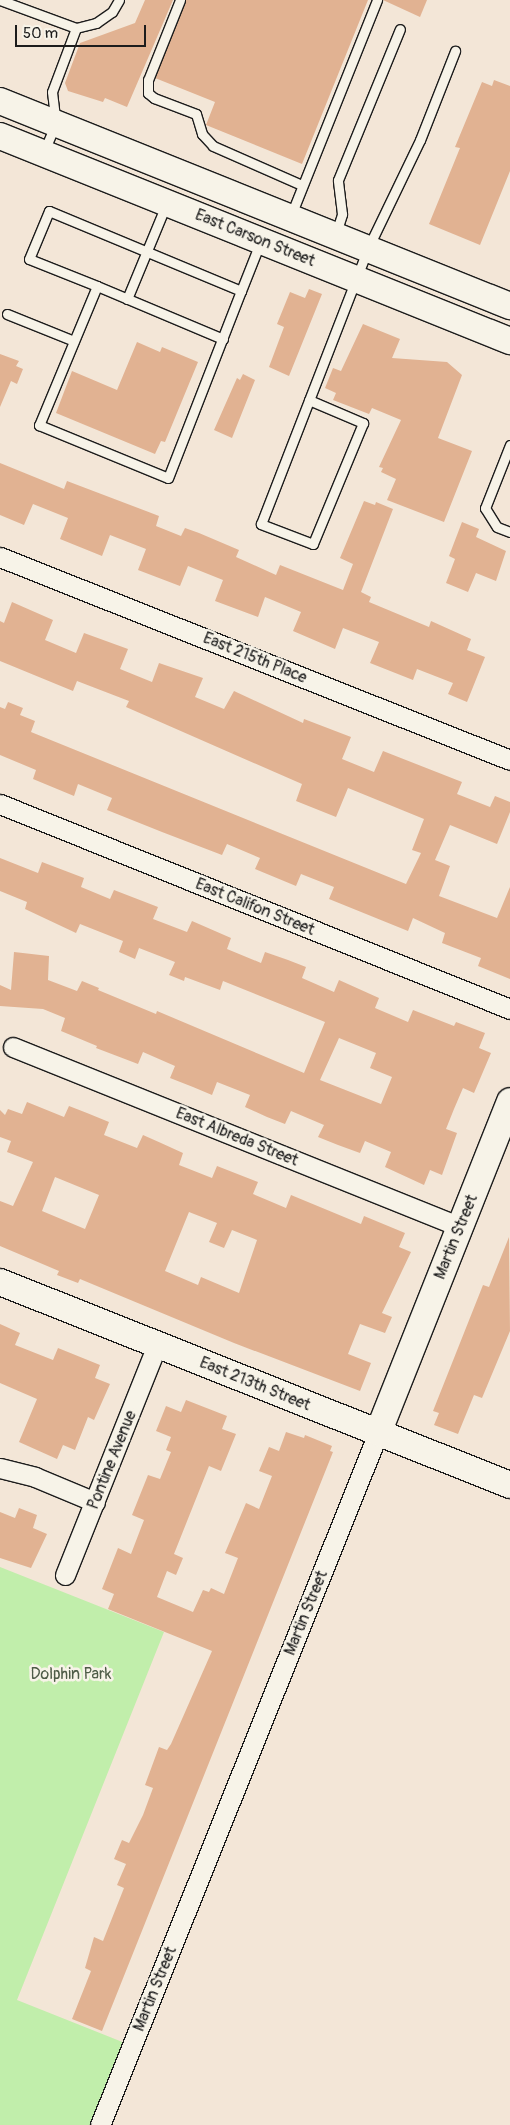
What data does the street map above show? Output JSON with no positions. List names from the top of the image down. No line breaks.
{"streets":{"main road":["East Carson Street","Martin Street","East 213th Street"],"street":["East 215th Place","East Califon Street","East Albreda Street","Pontine Avenue"]},"crossings":[["East Albreda Street","Martin Street"],["Martin Street","East 213th Street"],["East 213th Street","Pontine Avenue"]],"parks":["Dolphin Park"],"scale_bar":"50 m"}
